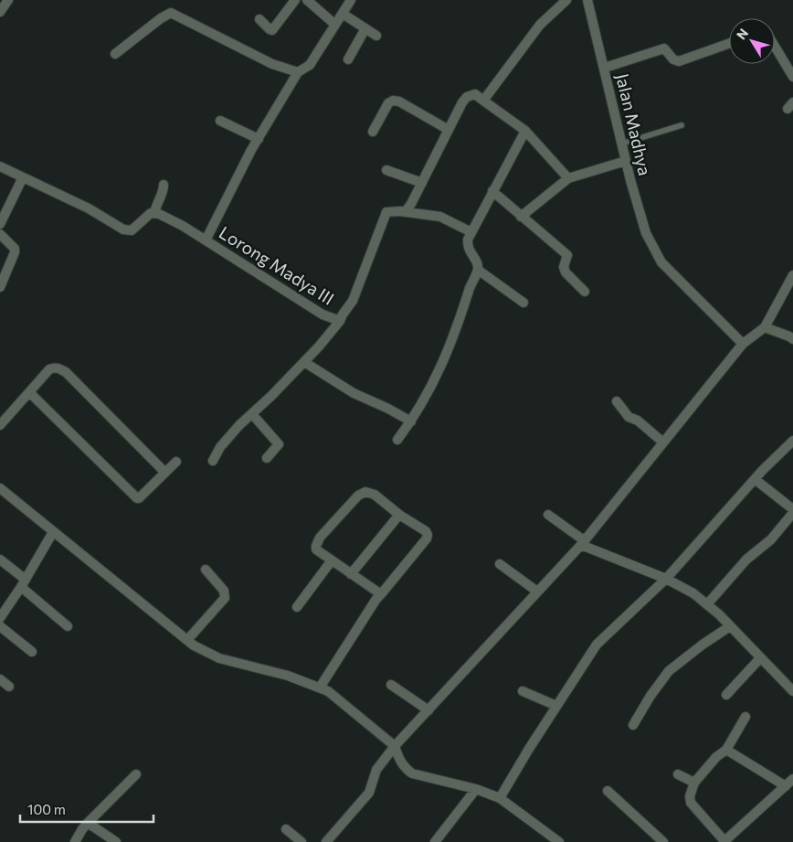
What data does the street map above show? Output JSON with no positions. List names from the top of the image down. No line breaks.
{"streets":{"street":["Jalan Madhya","Lorong Madya III"]},"scale_bar":"100 m","north":"top left"}
